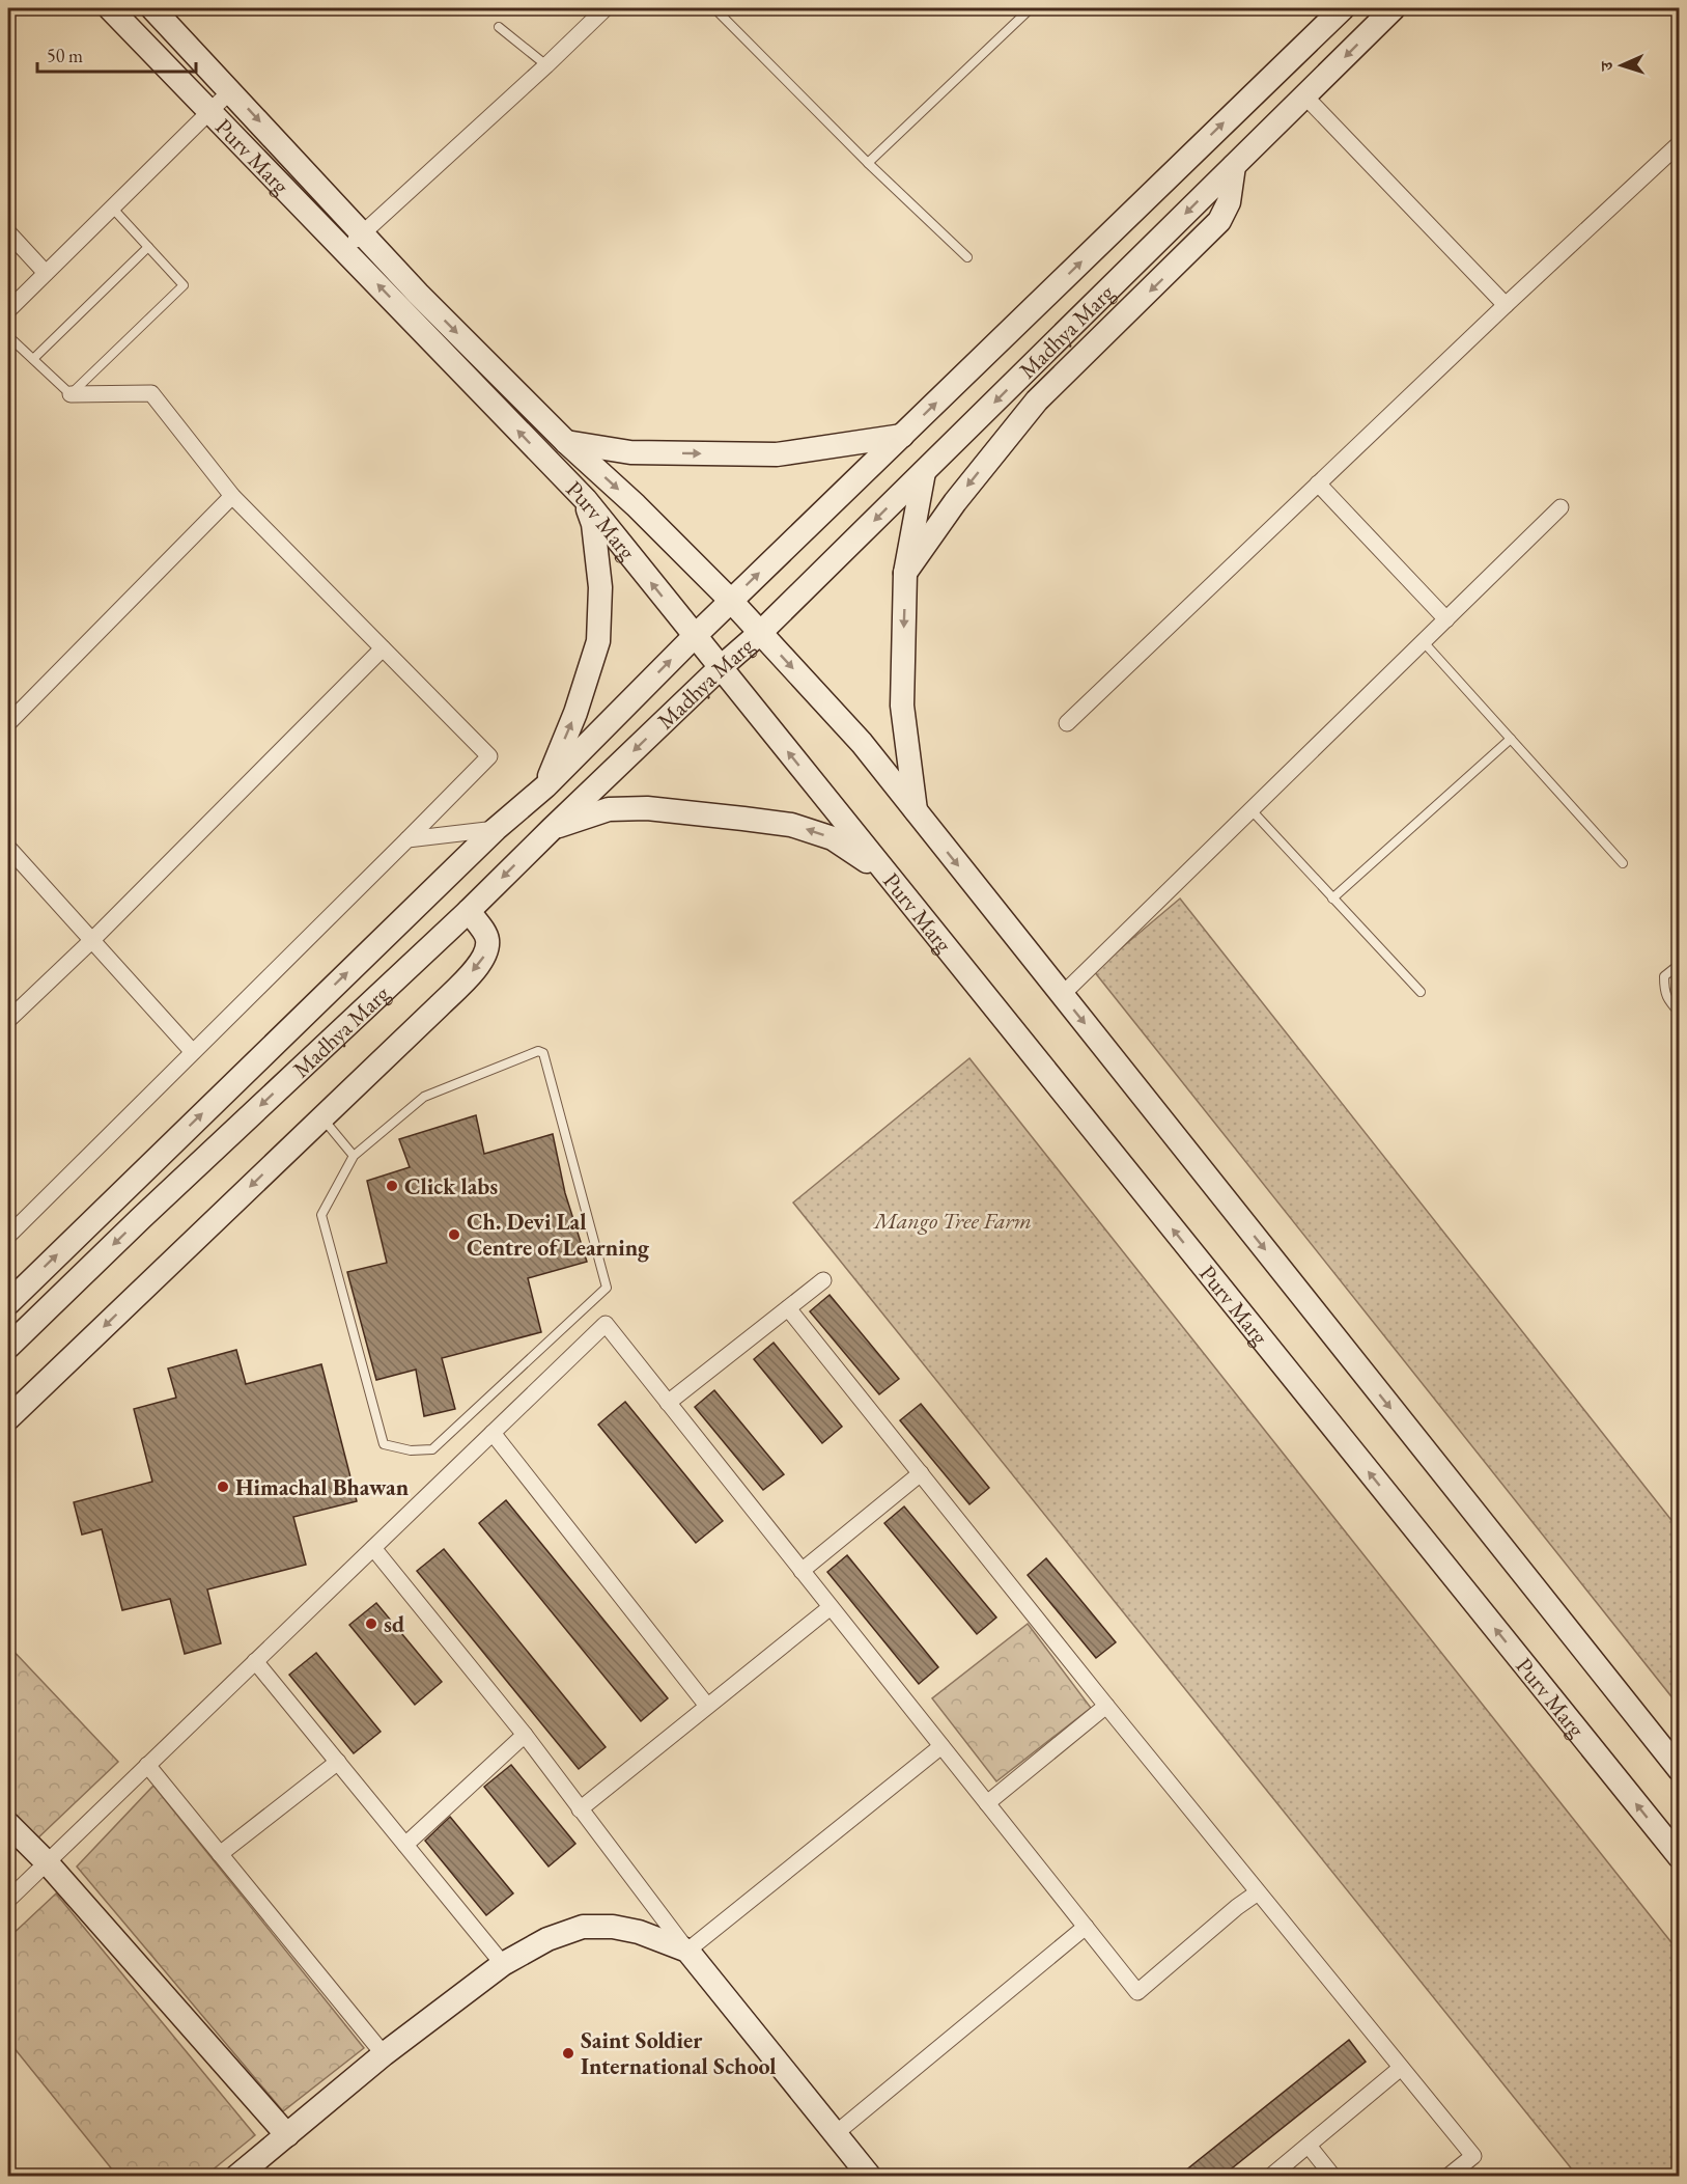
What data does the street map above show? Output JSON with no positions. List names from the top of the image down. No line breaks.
{"streets":{"main road":["Purv Marg","Madhya Marg"]},"crossings":[["Purv Marg","Madhya Marg"]],"parks":["Mango Tree Farm"],"places":["Click labs","Ch. Devi Lal Centre of Learning","Himachal Bhawan","sd","Saint Soldier International School"],"scale_bar":"50 m","north":"left"}
